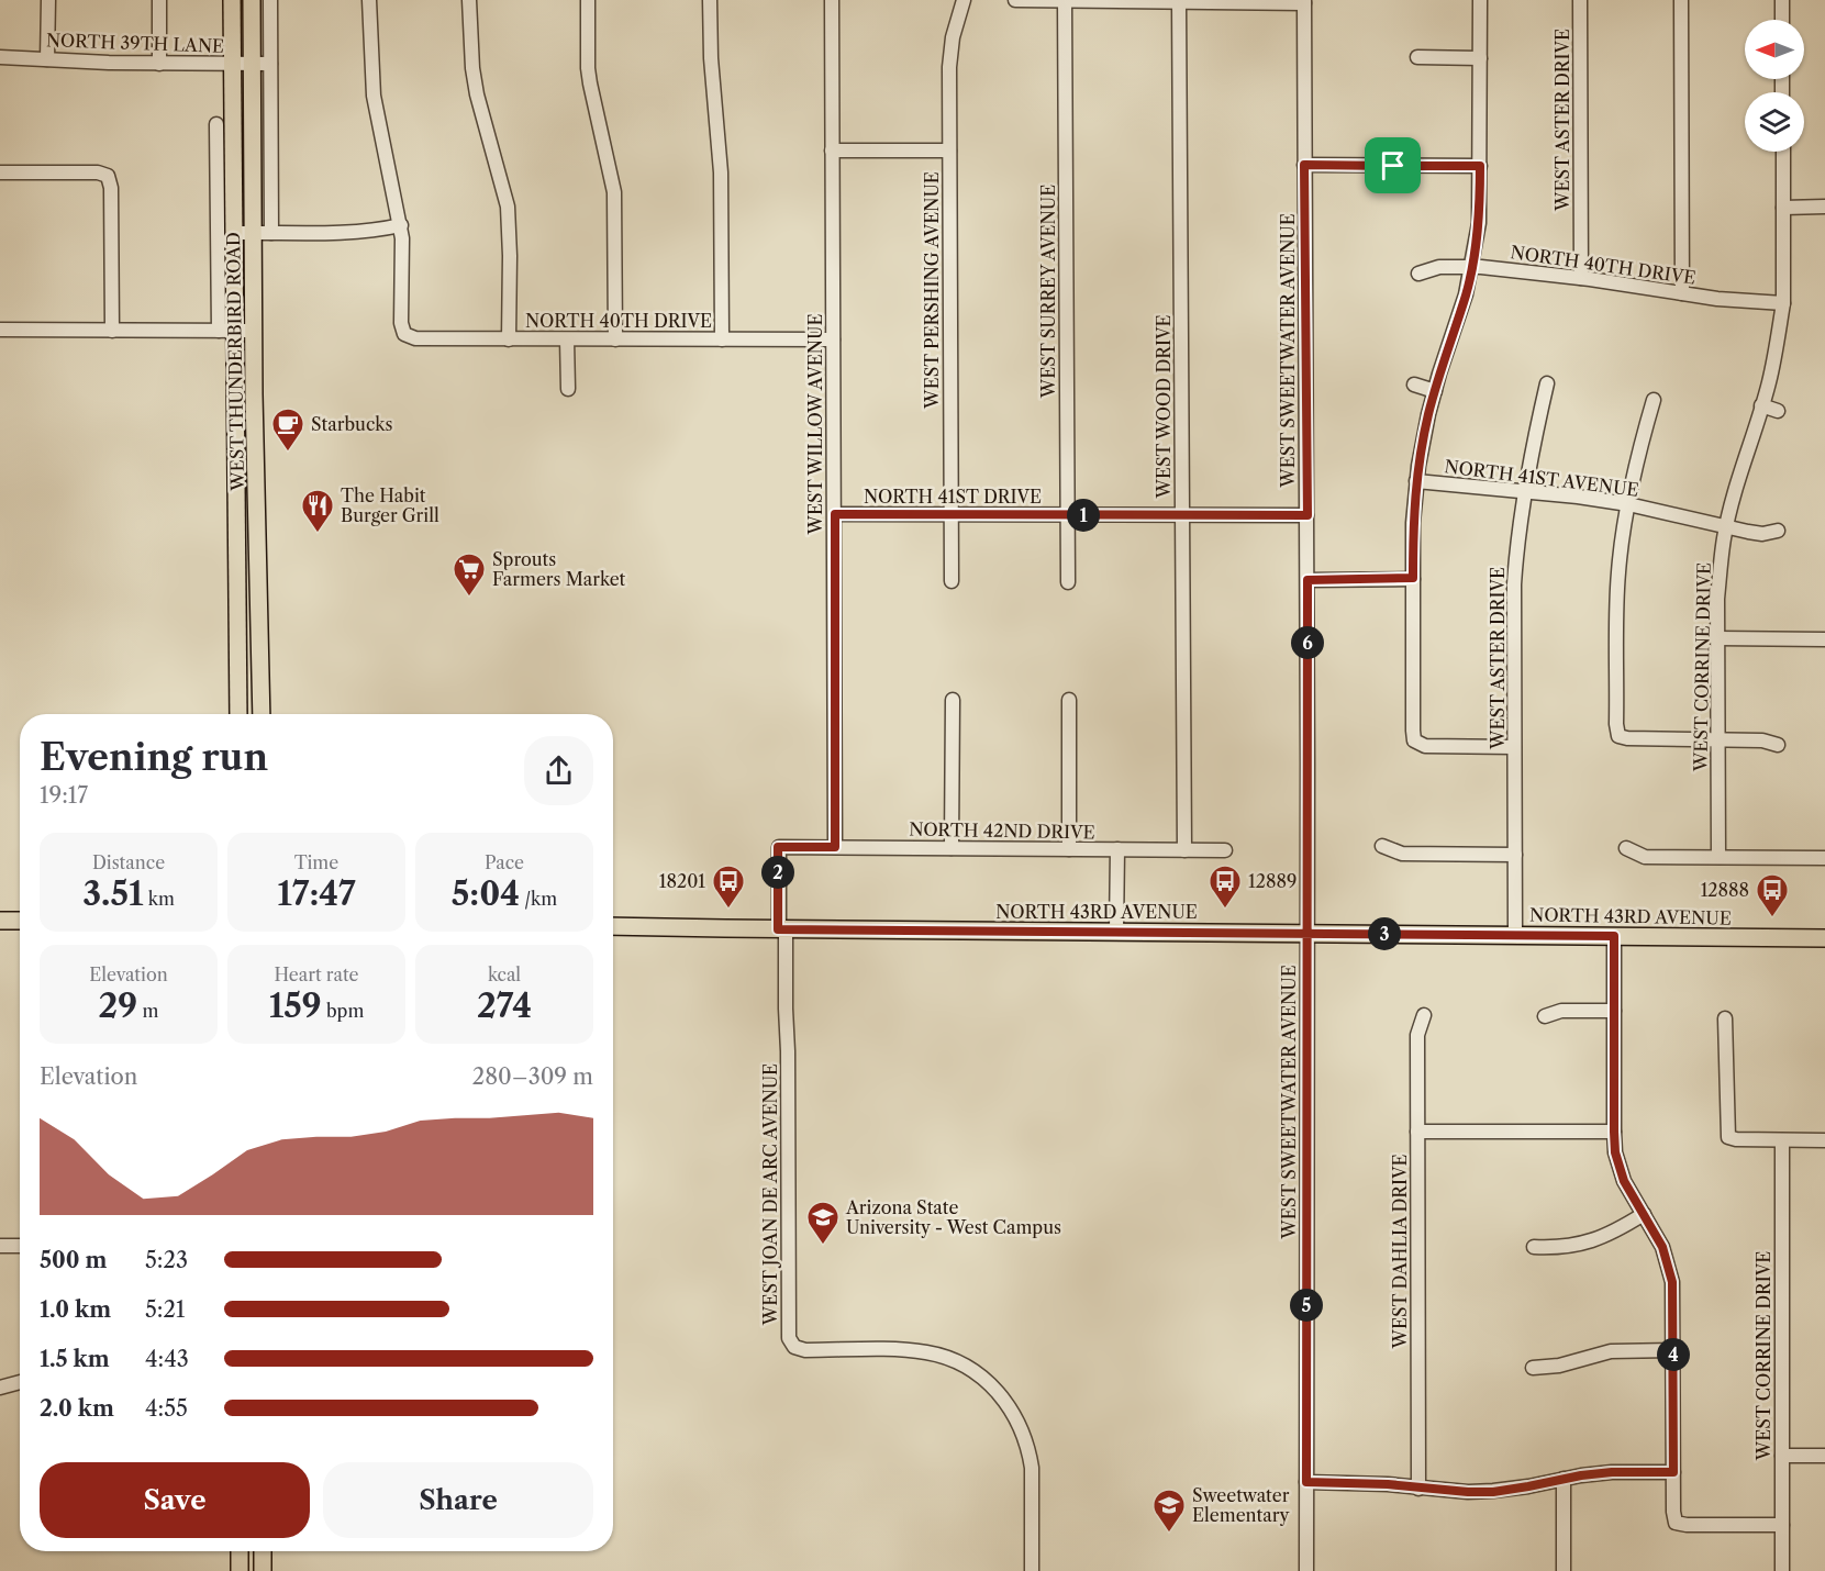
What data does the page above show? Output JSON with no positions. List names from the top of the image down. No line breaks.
{"streets":{"main road":["WEST THUNDERBIRD ROAD","NORTH 43RD AVENUE"],"street":["NORTH 39TH LANE","WEST ASTER DRIVE","NORTH 40TH DRIVE","WEST PERSHING AVENUE","WEST SURREY AVENUE","WEST SWEETWATER AVENUE","WEST WOOD DRIVE","WEST WILLOW AVENUE","NORTH 41ST AVENUE","NORTH 41ST DRIVE","WEST CORRINE DRIVE","NORTH 42ND DRIVE","WEST JOAN DE ARC AVENUE","WEST DAHLIA DRIVE"]},"crossings":[["NORTH 39TH LANE","WEST THUNDERBIRD ROAD"],["WEST ASTER DRIVE","NORTH 40TH DRIVE"],["WEST ASTER DRIVE","NORTH 41ST AVENUE"],["WEST ASTER DRIVE","NORTH 43RD AVENUE"],["NORTH 40TH DRIVE","WEST WILLOW AVENUE"],["NORTH 40TH DRIVE","WEST CORRINE DRIVE"],["WEST PERSHING AVENUE","NORTH 41ST DRIVE"],["WEST SURREY AVENUE","NORTH 41ST DRIVE"],["WEST SWEETWATER AVENUE","NORTH 41ST DRIVE"],["WEST SWEETWATER AVENUE","NORTH 43RD AVENUE"],["WEST WOOD DRIVE","NORTH 41ST DRIVE"],["WEST WOOD DRIVE","NORTH 42ND DRIVE"],["WEST WILLOW AVENUE","NORTH 41ST DRIVE"],["WEST WILLOW AVENUE","NORTH 42ND DRIVE"],["NORTH 41ST AVENUE","WEST CORRINE DRIVE"],["NORTH 42ND DRIVE","WEST JOAN DE ARC AVENUE"],["NORTH 43RD AVENUE","WEST JOAN DE ARC AVENUE"]],"places":{"cafe":["Starbucks"],"restaurant":["The Habit Burger Grill"],"supermarket":["Sprouts Farmers Market"],"bus stop":["18201","12889","12888"],"school or university":["Arizona State University - West Campus","Sweetwater Elementary"]},"north":"left","page":{"pins":["1","6","2","3","5","4"],"heading":["Evening run","19:17"],"stats":[["Distance","3.51 km"],["Time","17:47"],["Pace","5:04 /km"],["Elevation","29 m"],["Heart rate","159 bpm"],["kcal","274"]],"chart":["Elevation","280–309 m"],"list":[{"name":"500 m","note":"5:23"},{"name":"1.0 km","note":"5:21"},{"name":"1.5 km","note":"4:43"},{"name":"2.0 km","note":"4:55"}],"buttons":["Save","Share"]}}
